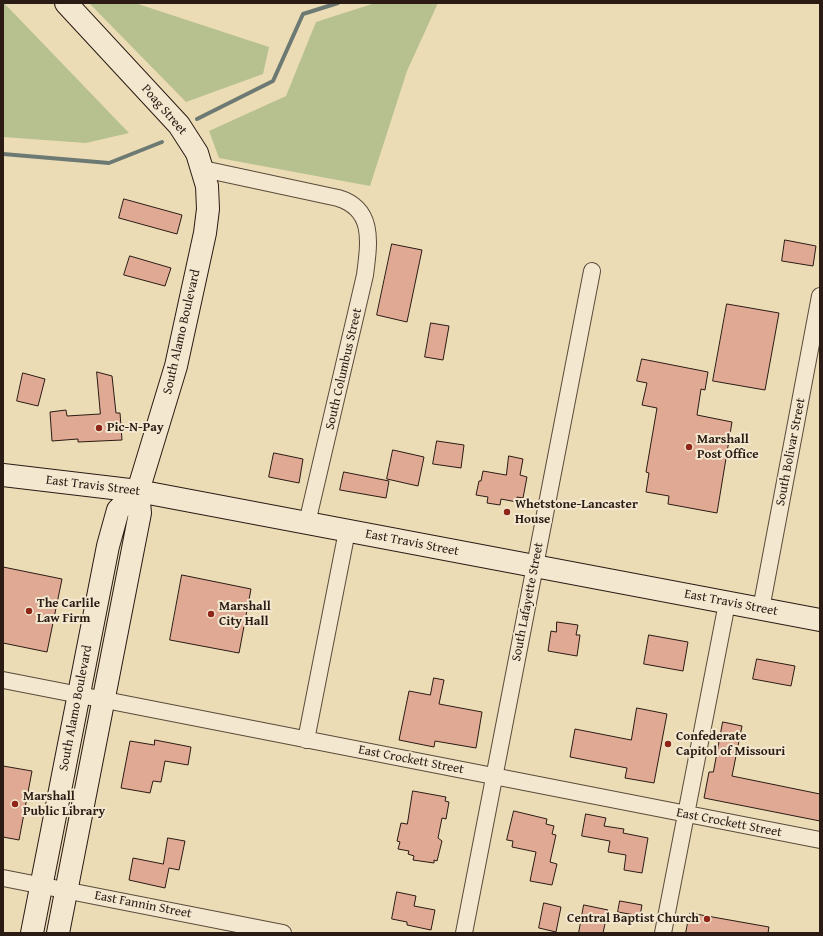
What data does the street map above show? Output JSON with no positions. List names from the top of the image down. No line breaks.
{"streets":{"street":["Poag Street","South Alamo Boulevard","South Columbus Street","South Bolivar Street","East Travis Street","South Lafayette Street","East Crockett Street","East Fannin Street"]},"crossings":[["Poag Street","South Alamo Boulevard"],["Poag Street","South Columbus Street"],["South Alamo Boulevard","South Columbus Street"],["South Alamo Boulevard","East Travis Street"],["South Alamo Boulevard","East Crockett Street"],["South Alamo Boulevard","East Fannin Street"],["South Columbus Street","East Travis Street"],["South Bolivar Street","East Travis Street"],["East Travis Street","South Lafayette Street"],["South Lafayette Street","East Crockett Street"]],"places":["Pic-N-Pay","Marshall Post Office","Whetstone-Lancaster House","The Carlile Law Firm","Marshall City Hall","Confederate Capitol of Missouri","Marshall Public Library","Central Baptist Church"]}
